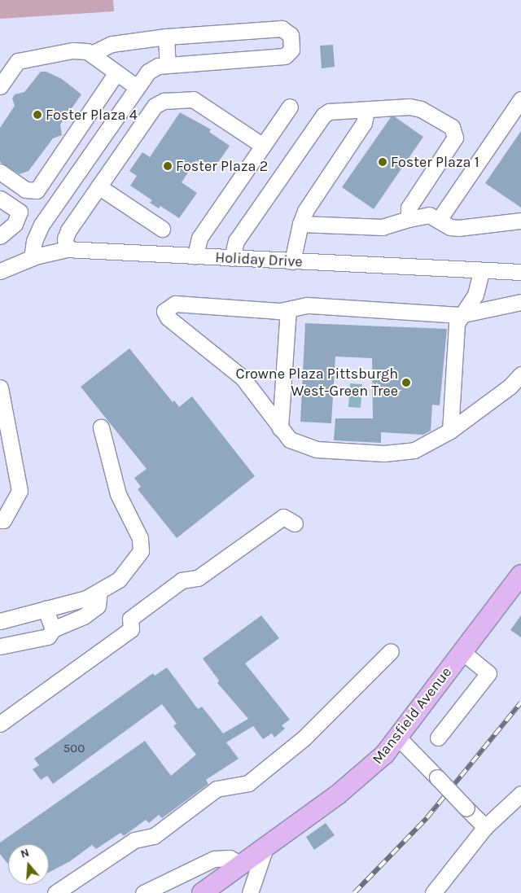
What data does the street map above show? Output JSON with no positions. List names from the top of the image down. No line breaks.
{"streets":{"main road":["Mansfield Avenue"],"street":["Holiday Drive"]},"places":["Foster Plaza 4","Foster Plaza 1","Foster Plaza 2","Crowne Plaza Pittsburgh West-Green Tree"],"house_numbers":["500"],"north":"top"}
